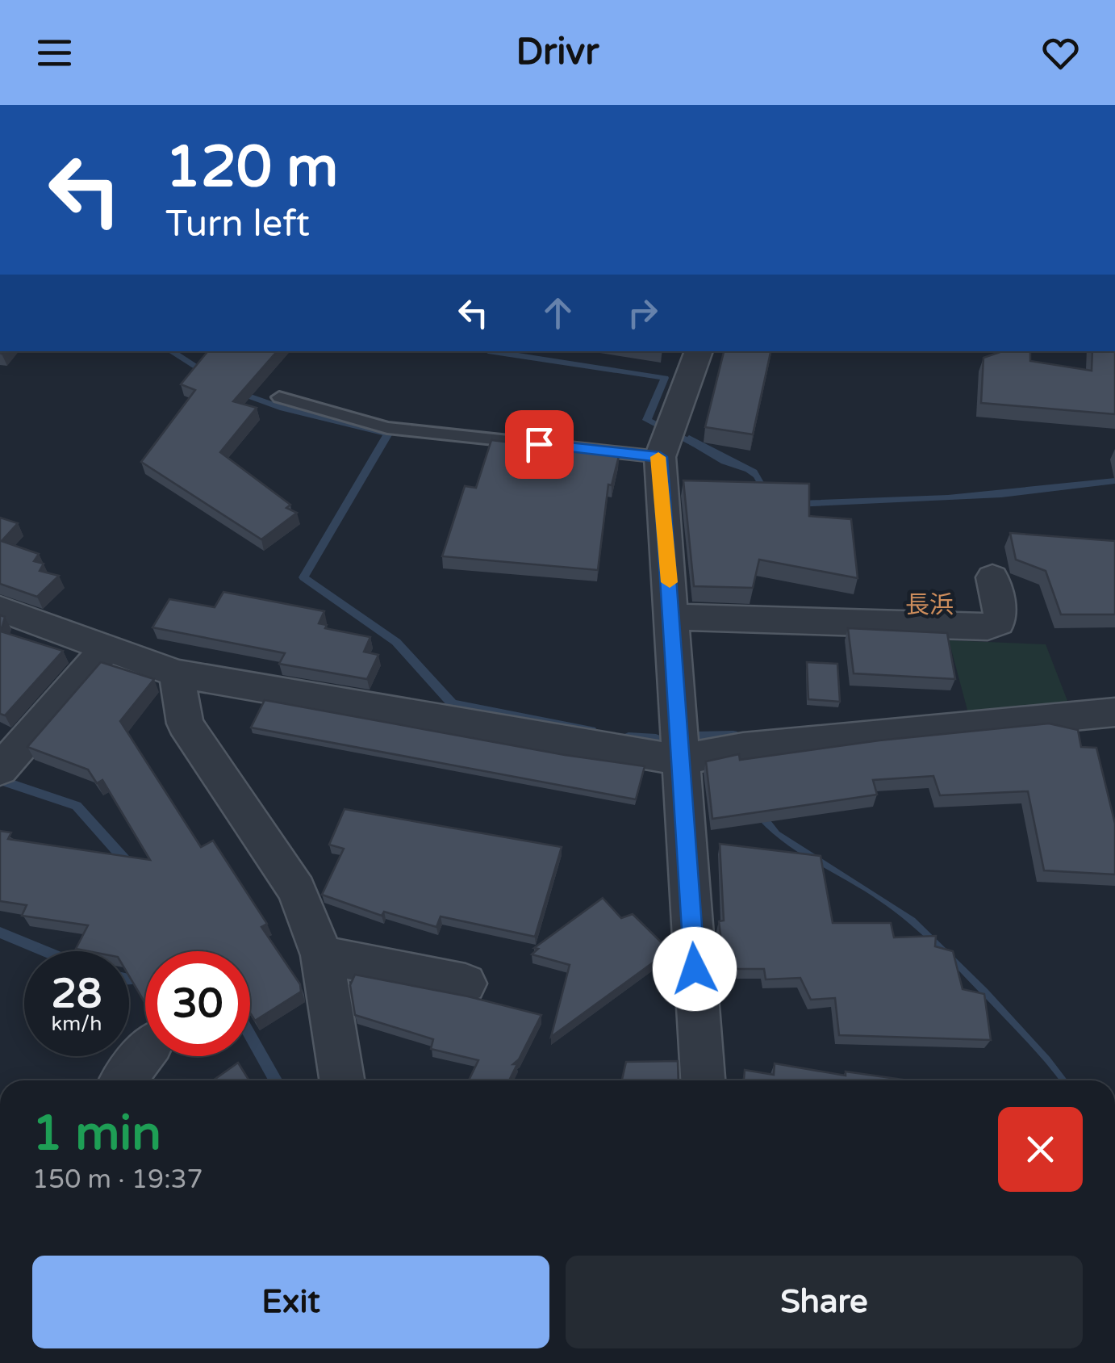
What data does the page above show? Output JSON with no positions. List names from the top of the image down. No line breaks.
{"districts":["長浜"],"page":{"header":"Drivr","turn":["120 m","Turn left"],"speed":"28 km/h","limit":"30","heading":["1 min","150 m · 19:37"],"buttons":["Exit","Share"]}}
